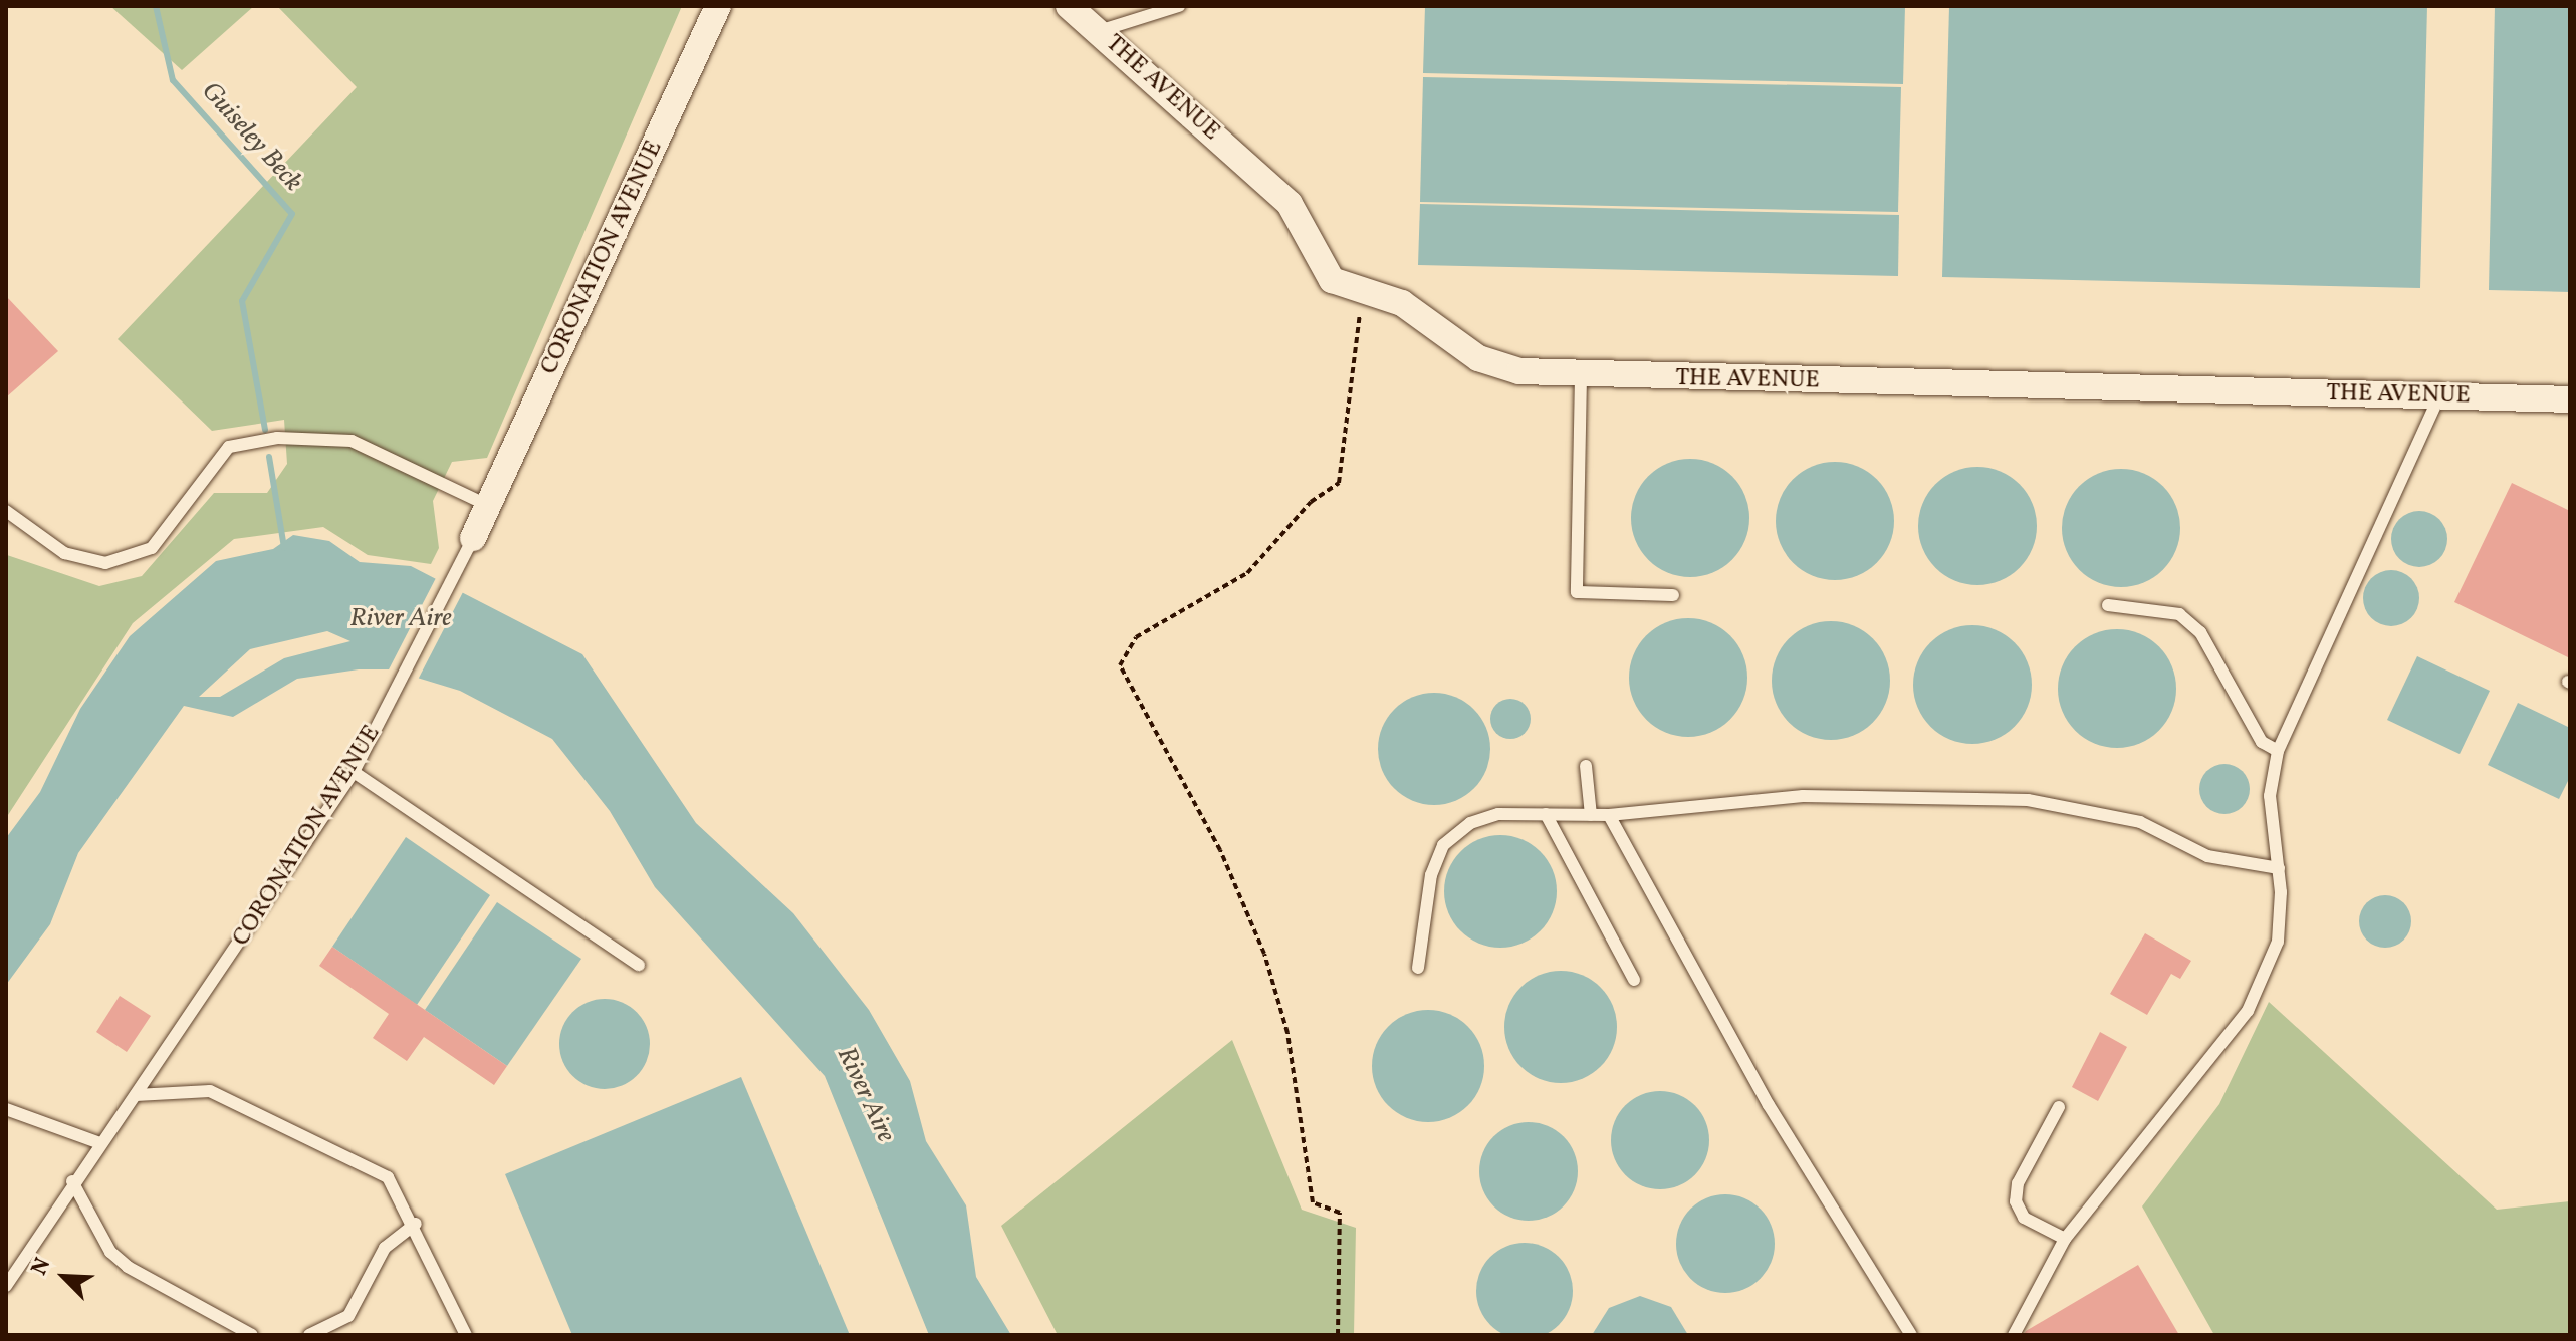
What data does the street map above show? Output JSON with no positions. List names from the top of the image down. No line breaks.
{"streets":{"street":["THE AVENUE","CORONATION AVENUE"]},"water":["Guiseley Beck","River Aire"],"north":"top left"}
